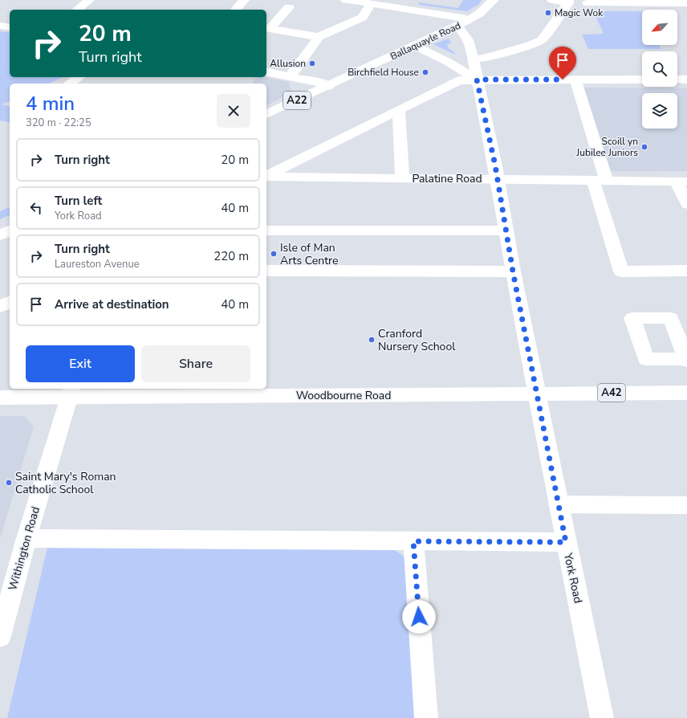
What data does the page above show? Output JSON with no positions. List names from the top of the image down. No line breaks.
{"streets":{"main road":["Ballaquayle Road","A22","Palatine Road","A42","Woodbourne Road","Withington Road","York Road"]},"crossings":[["Ballaquayle Road","York Road"],["Palatine Road","York Road"],["Woodbourne Road","Withington Road"],["Woodbourne Road","York Road"]],"places":["Magic Wok","Allusion","Birchfield House","Scoill yn Jubilee Juniors","Isle of Man Arts Centre","Cranford Nursery School","Saint Mary's Roman Catholic School"],"north":"bottom left","page":{"turn":["20 m","Turn right"],"heading":["4 min","320 m · 22:25"],"list":[{"name":"Turn right","value":"20 m"},{"name":"Turn left","note":"York Road","value":"40 m"},{"name":"Turn right","note":"Laureston Avenue","value":"220 m"},{"name":"Arrive at destination","value":"40 m"}],"buttons":["Exit","Share"]}}
